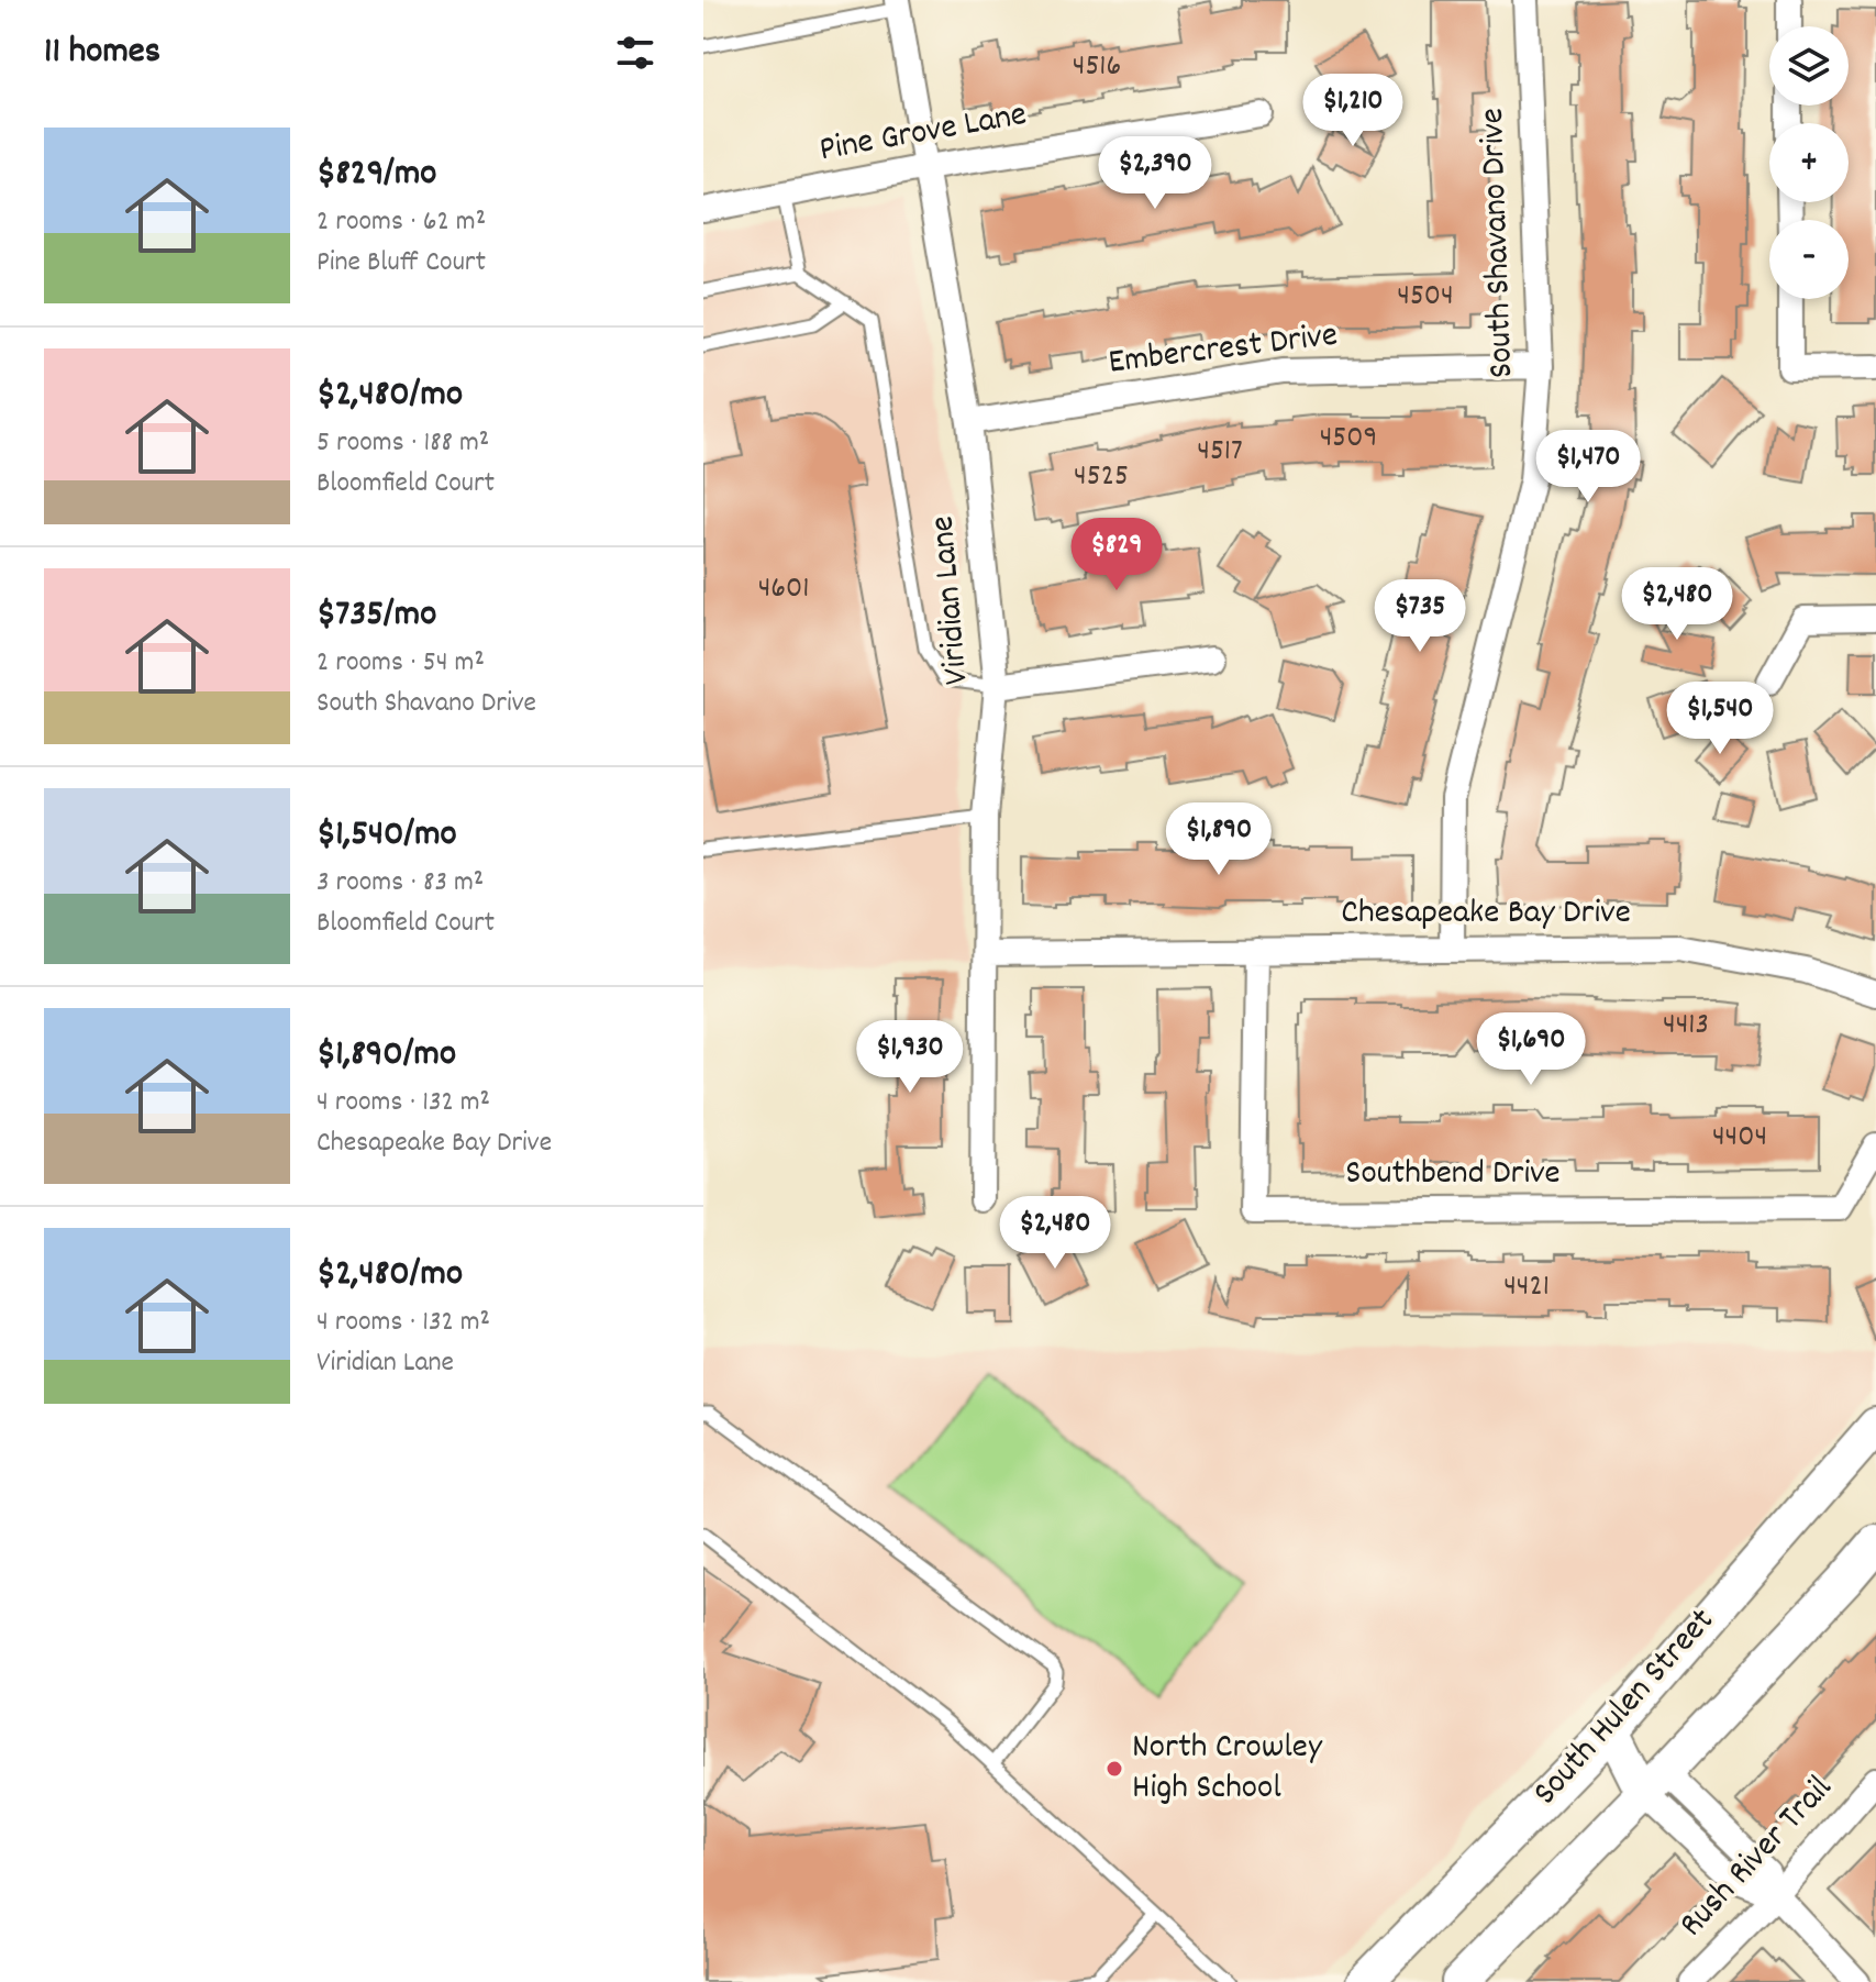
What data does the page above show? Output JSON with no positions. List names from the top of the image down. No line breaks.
{"streets":{"main road":["South Hulen Street"],"street":["Pine Grove Lane","South Shavano Drive","Embercrest Drive","Viridian Lane","Chesapeake Bay Drive","Southbend Drive","Rush River Trail"]},"crossings":[["Pine Grove Lane","Viridian Lane"],["South Shavano Drive","Embercrest Drive"],["South Shavano Drive","Chesapeake Bay Drive"],["Embercrest Drive","Viridian Lane"],["Viridian Lane","Chesapeake Bay Drive"],["Chesapeake Bay Drive","Southbend Drive"]],"places":["North Crowley High School"],"house_numbers":["4516","4504","4509","4517","4525","4601","4413","4404","4421"],"page":{"heading":"11 homes","map_buttons":["+","−"],"price":["$1,210","$2,390","$1,470","$829","$2,480","$735","$1,540","$1,890","$1,690","$1,930","$2,480"],"list":[{"name":"$829/mo","note":"2 rooms · 62 m² · Pine Bluff Court"},{"name":"$2,480/mo","note":"5 rooms · 188 m² · Bloomfield Court"},{"name":"$735/mo","note":"2 rooms · 54 m² · South Shavano Drive"},{"name":"$1,540/mo","note":"3 rooms · 83 m² · Bloomfield Court"},{"name":"$1,890/mo","note":"4 rooms · 132 m² · Chesapeake Bay Drive"},{"name":"$2,480/mo","note":"4 rooms · 132 m² · Viridian Lane"}]}}
